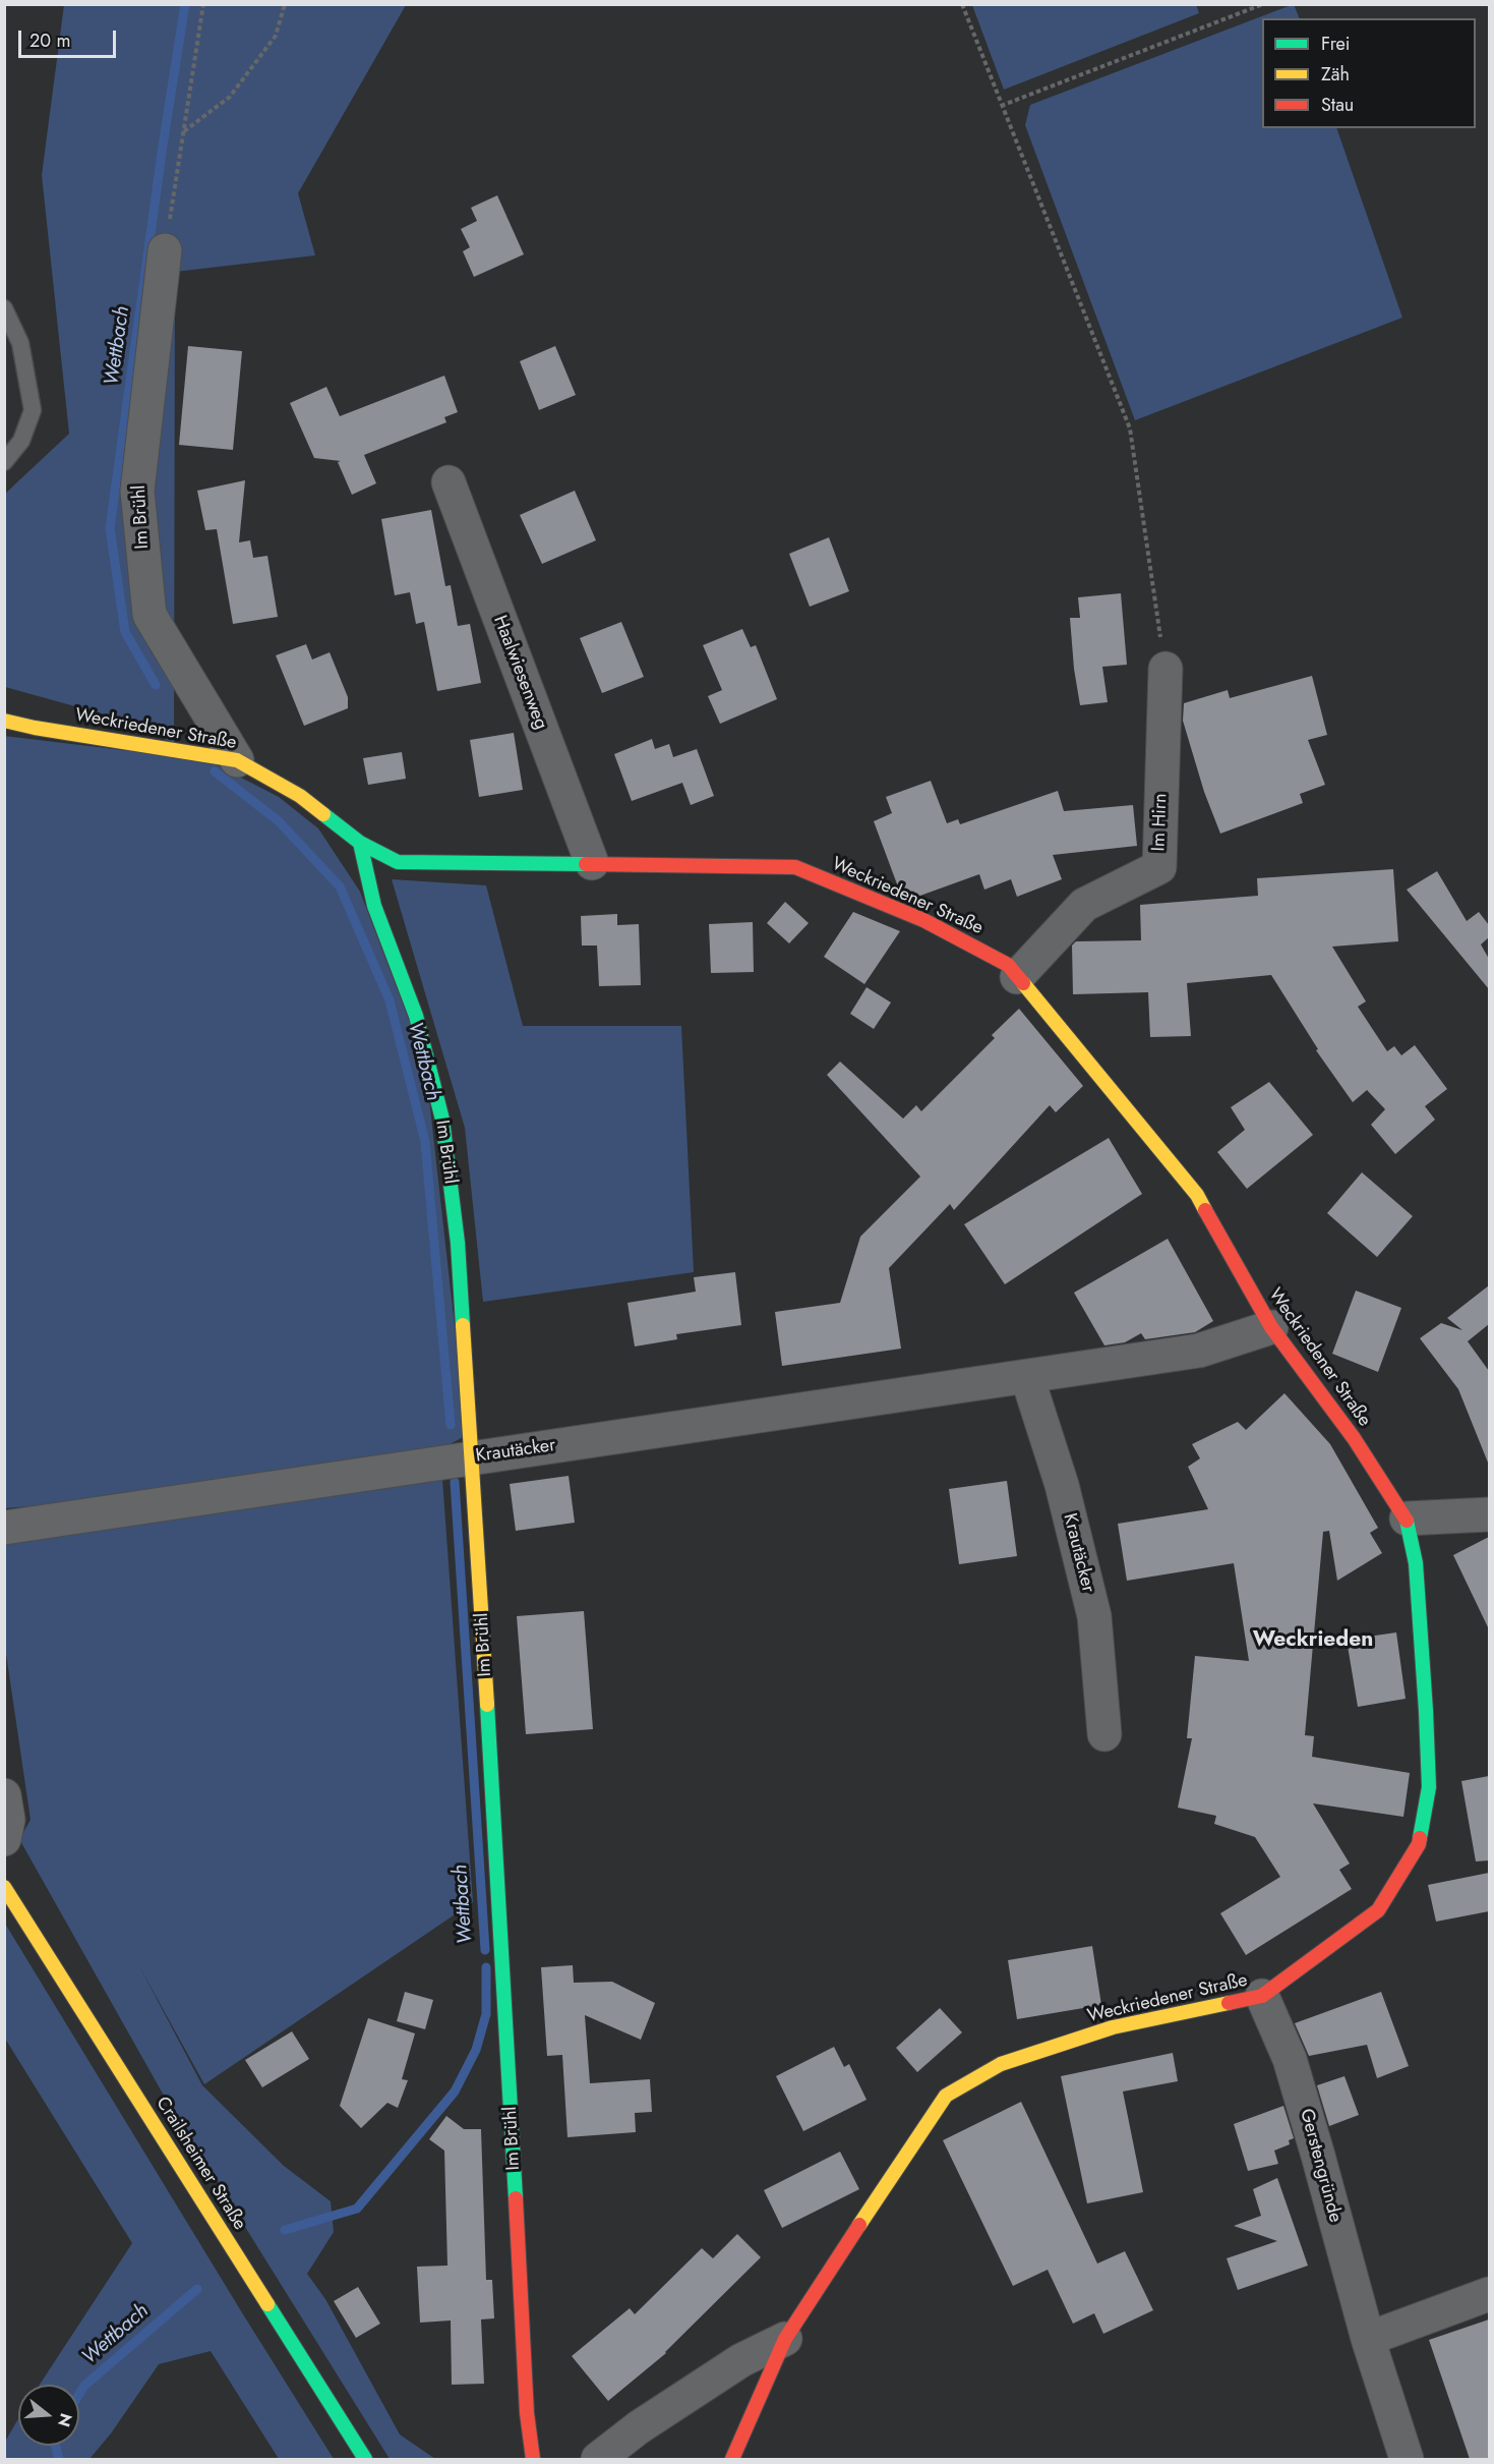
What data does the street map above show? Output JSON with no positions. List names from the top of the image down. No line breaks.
{"streets":{"street":["Im Brühl","Haalwiesenweg","Weckriedener Straße","Im Hirn","Krautäcker","Crailsheimer Straße","Gerstengründe"]},"crossings":[["Im Brühl","Weckriedener Straße"],["Im Brühl","Krautäcker"],["Haalwiesenweg","Weckriedener Straße"],["Weckriedener Straße","Im Hirn"],["Weckriedener Straße","Krautäcker"],["Weckriedener Straße","Gerstengründe"]],"districts":["Weckrieden"],"water":["Wettbach"],"legend":["Frei","Zäh","Stau"],"scale_bar":"20 m","north":"right"}
